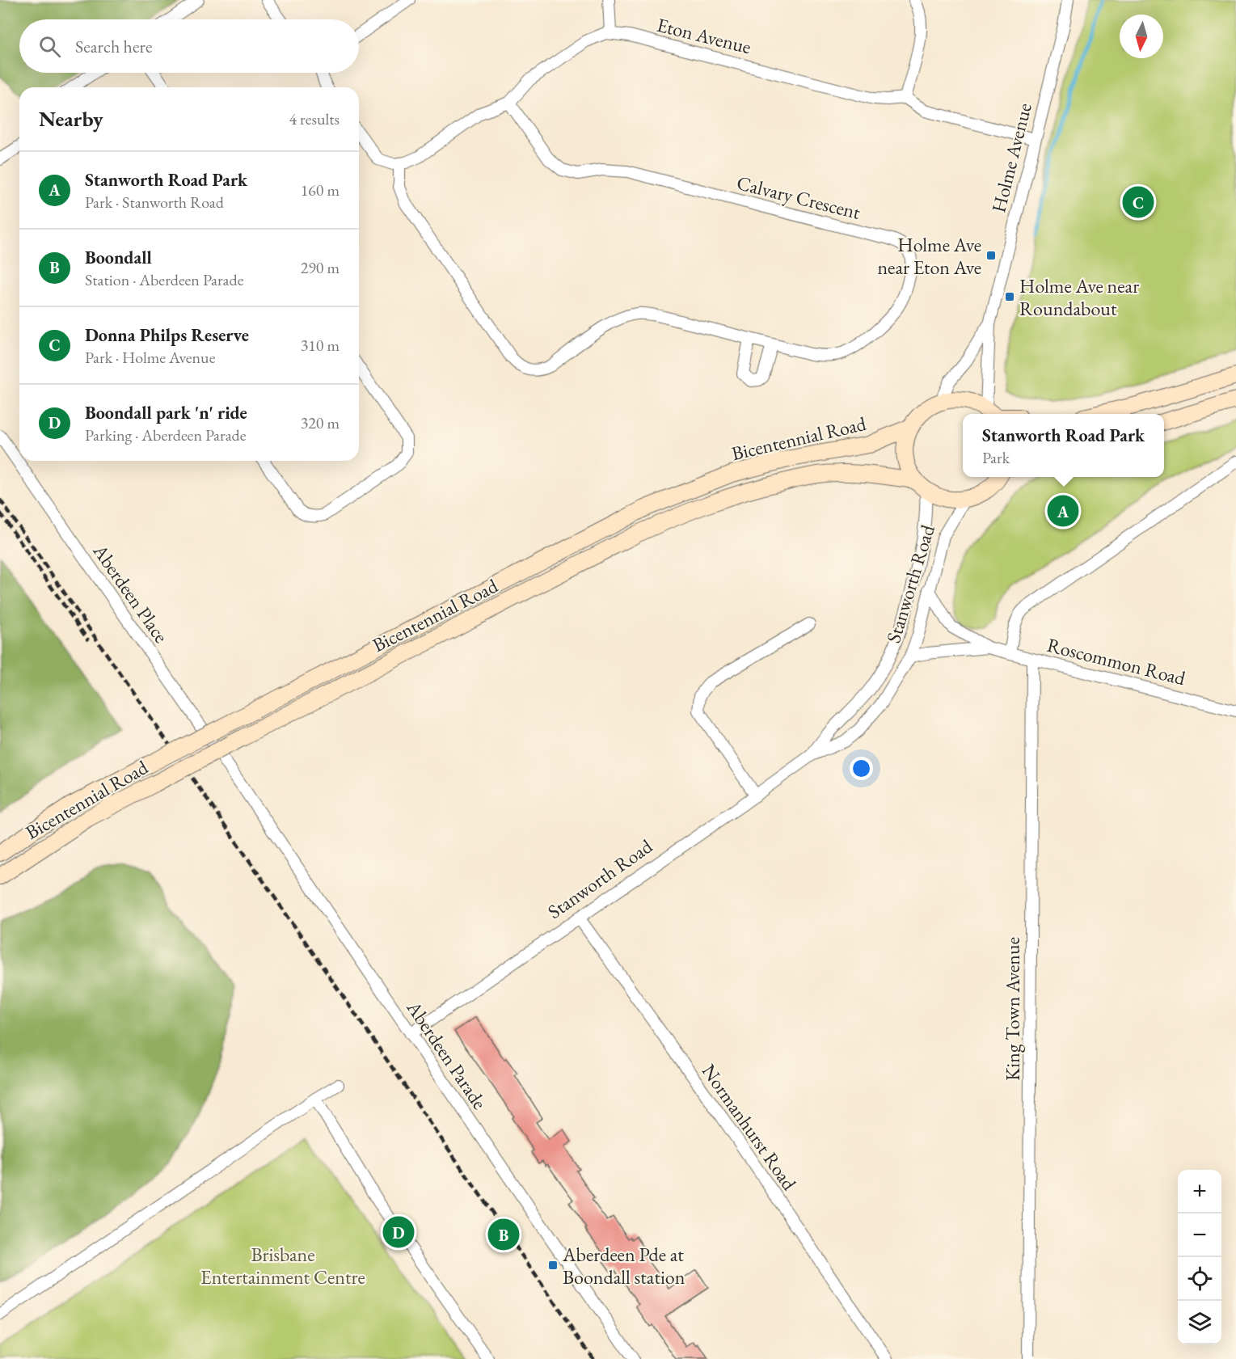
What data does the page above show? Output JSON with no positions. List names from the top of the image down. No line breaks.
{"streets":{"main road":["Bicentennial Road"],"street":["Eton Avenue","Holme Avenue","Calvary Crescent","Stanworth Road","Aberdeen Place","Roscommon Road","King Town Avenue","Aberdeen Parade","Normanhurst Road"]},"crossings":[["Bicentennial Road","Stanworth Road"],["Stanworth Road","Roscommon Road"],["Stanworth Road","Aberdeen Parade"],["Stanworth Road","Normanhurst Road"],["Aberdeen Place","Aberdeen Parade"],["Roscommon Road","King Town Avenue"]],"parks":["Brisbane Entertainment Centre"],"places":{"transit":["Holme Ave near Eton Ave","Holme Ave near Roundabout","Aberdeen Pde at Boondall station"]},"north":"bottom","page":{"search":"Search here","heading":["Nearby","4 results"],"list":[{"mark":"A","name":"Stanworth Road Park","note":"Park · Stanworth Road","value":"160 m"},{"mark":"B","name":"Boondall","note":"Station · Aberdeen Parade","value":"290 m"},{"mark":"C","name":"Donna Philps Reserve","note":"Park · Holme Avenue","value":"310 m"},{"mark":"D","name":"Boondall park 'n' ride","note":"Parking · Aberdeen Parade","value":"320 m"}],"pins":["C","A","D","B"],"popup":["Stanworth Road Park","Park"],"map_buttons":["+","−"]}}
